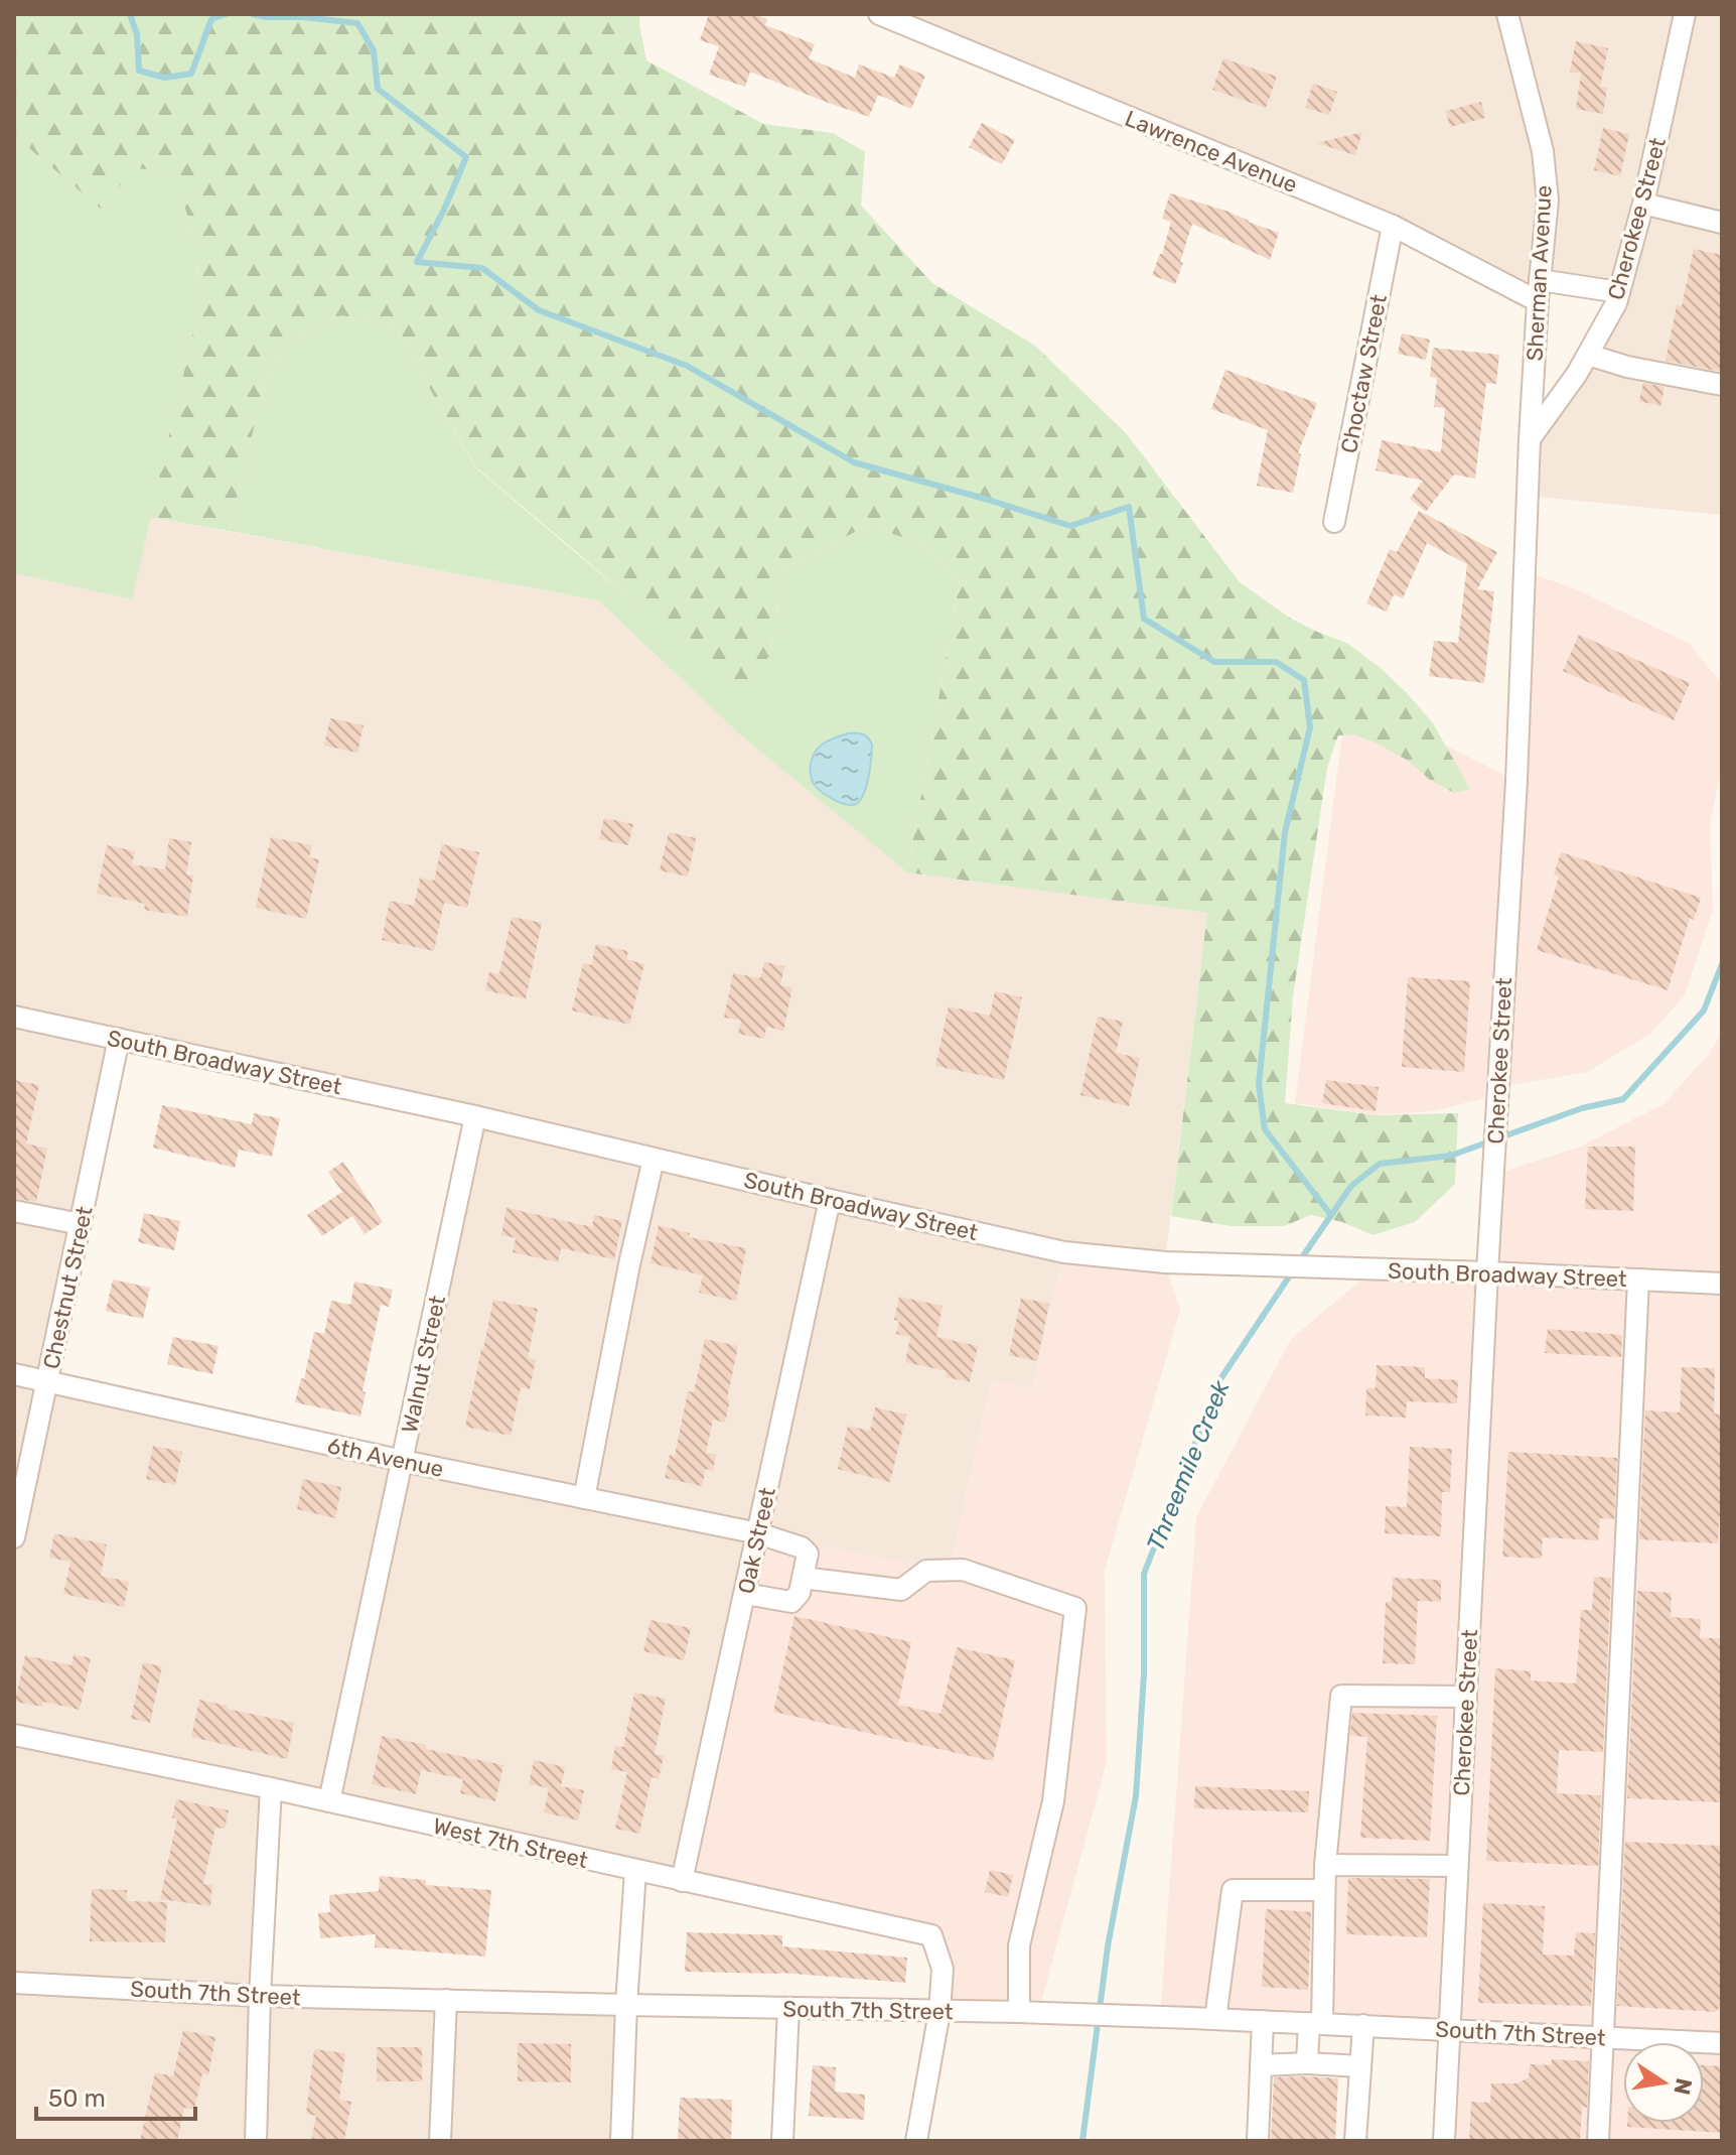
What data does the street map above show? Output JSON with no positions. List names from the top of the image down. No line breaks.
{"streets":{"street":["Lawrence Avenue","Cherokee Street","Sherman Avenue","Choctaw Street","South Broadway Street","Chestnut Street","Walnut Street","6th Avenue","Oak Street","West 7th Street","South 7th Street"]},"crossings":[["Lawrence Avenue","Sherman Avenue"],["Lawrence Avenue","Choctaw Street"],["Cherokee Street","Sherman Avenue"],["Cherokee Street","South Broadway Street"],["Cherokee Street","South 7th Street"],["South Broadway Street","Chestnut Street"],["South Broadway Street","Walnut Street"],["South Broadway Street","Oak Street"],["Chestnut Street","6th Avenue"],["Walnut Street","6th Avenue"],["Walnut Street","West 7th Street"],["6th Avenue","Oak Street"],["Oak Street","West 7th Street"],["West 7th Street","South 7th Street"]],"water":["Threemile Creek"],"scale_bar":"50 m","north":"right"}
